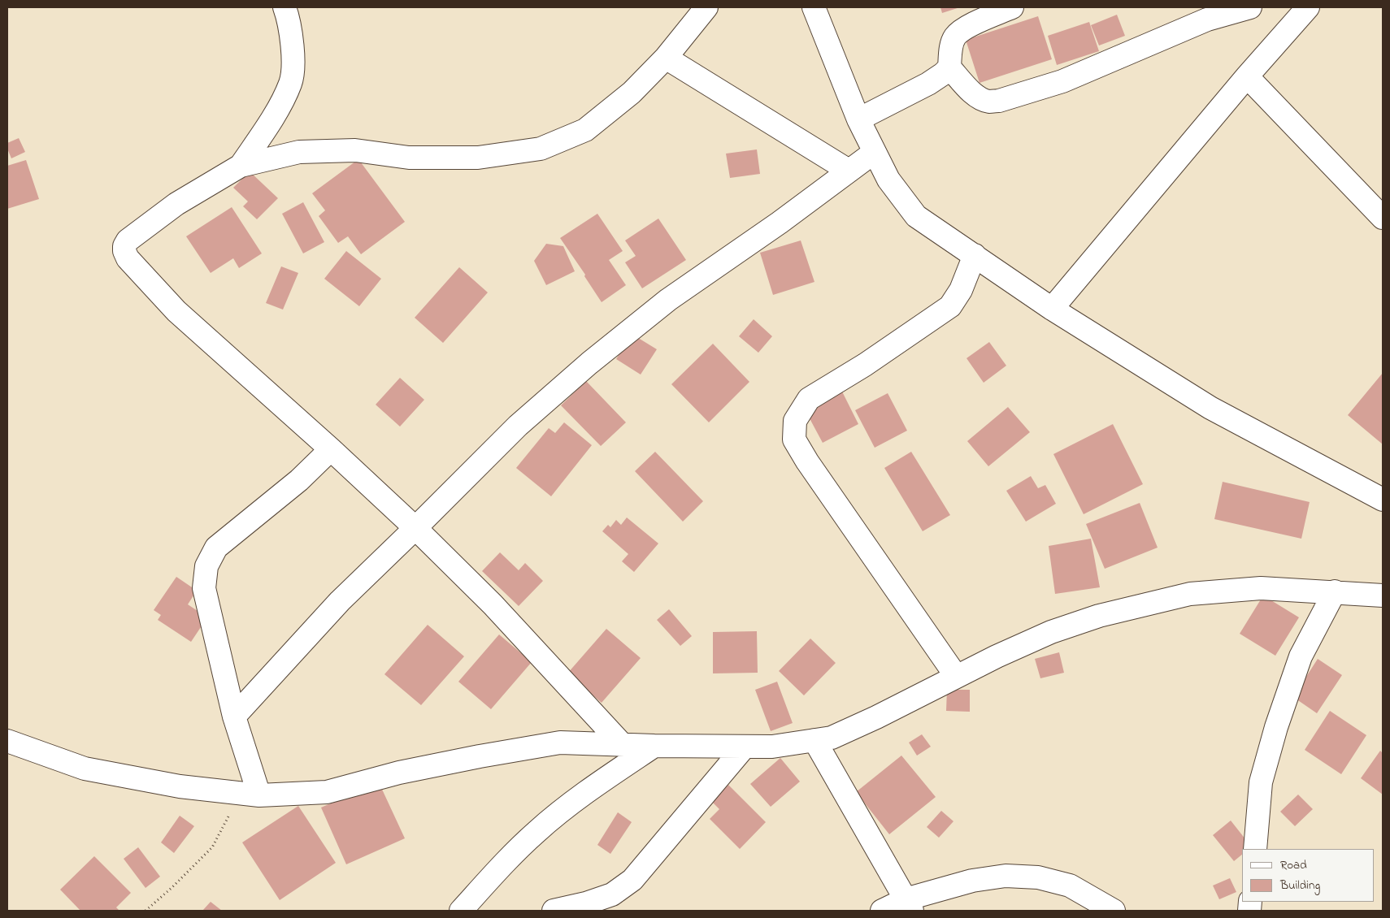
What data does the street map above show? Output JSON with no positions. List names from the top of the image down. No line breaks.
{"legend":["Road","Building"]}
